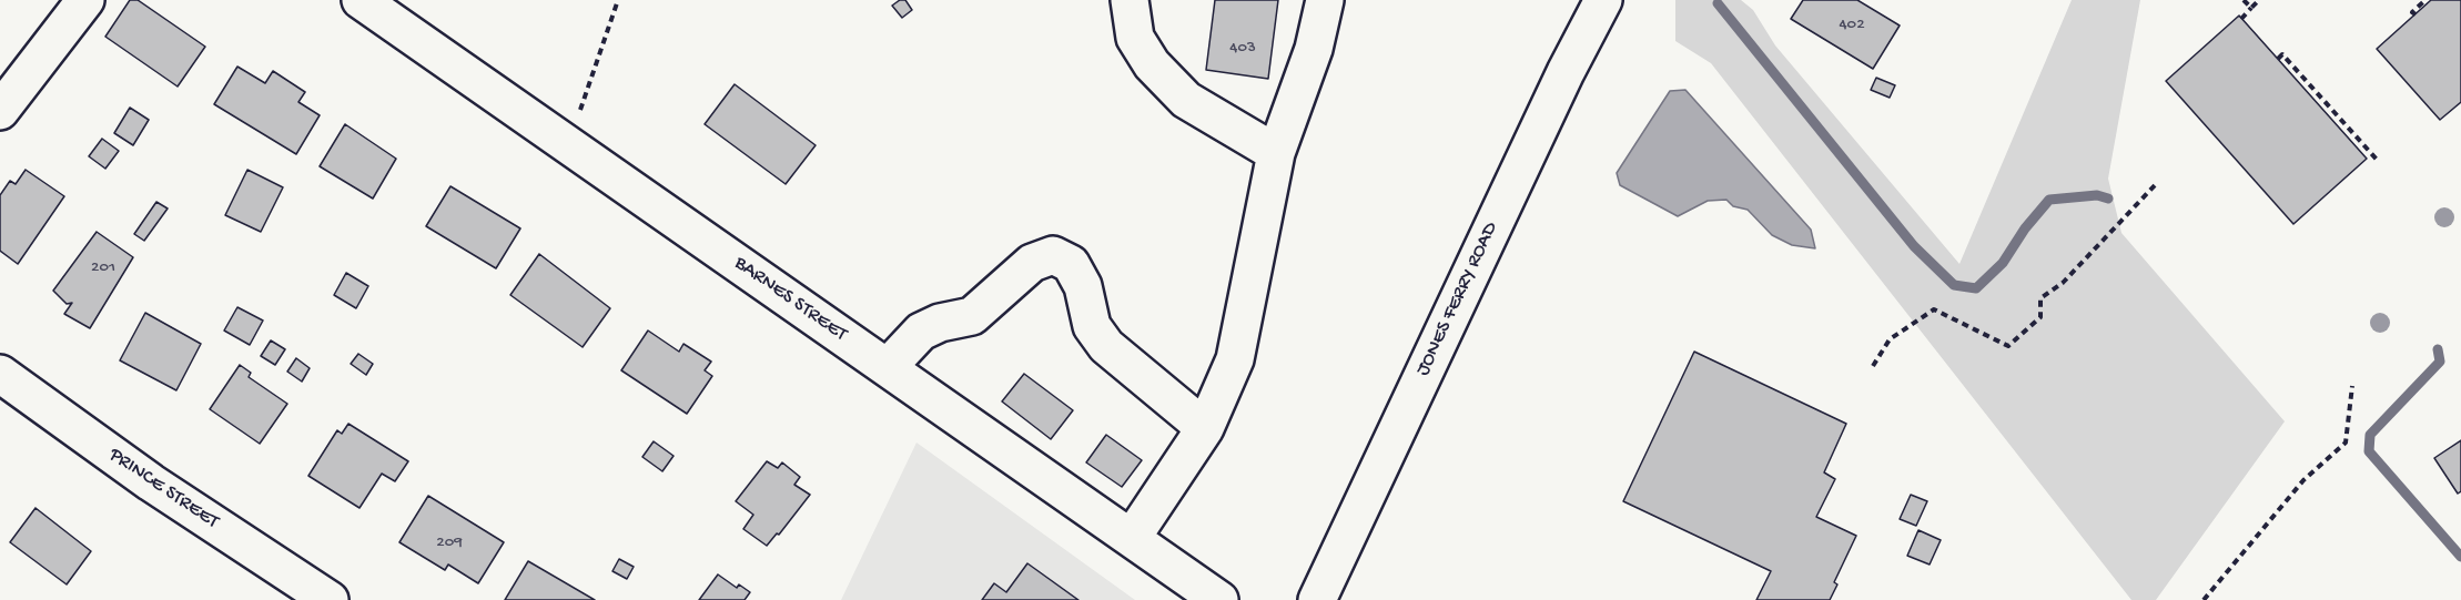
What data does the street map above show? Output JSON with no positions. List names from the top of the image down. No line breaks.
{"streets":{"street":["BARNES STREET","JONES FERRY ROAD","PRINCE STREET"]},"house_numbers":["402","403","201","209"]}
